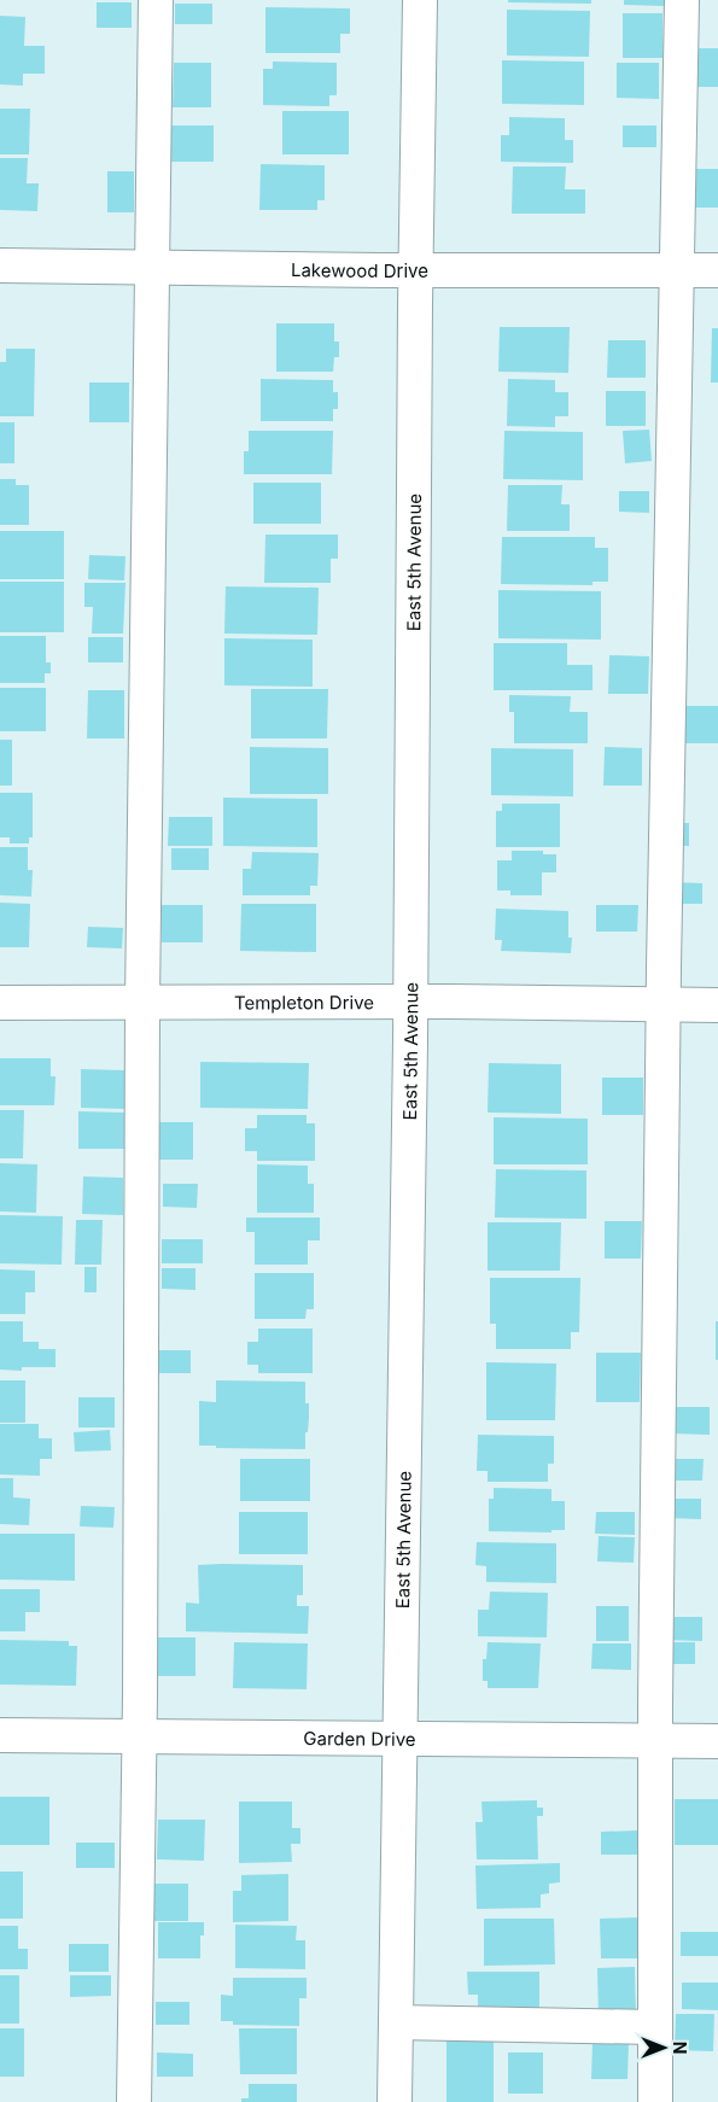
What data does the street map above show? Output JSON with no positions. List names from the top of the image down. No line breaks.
{"streets":{"street":["Lakewood Drive","East 5th Avenue","Templeton Drive","Garden Drive"]},"crossings":[["Lakewood Drive","East 5th Avenue"],["East 5th Avenue","Templeton Drive"],["East 5th Avenue","Garden Drive"]],"north":"right"}
